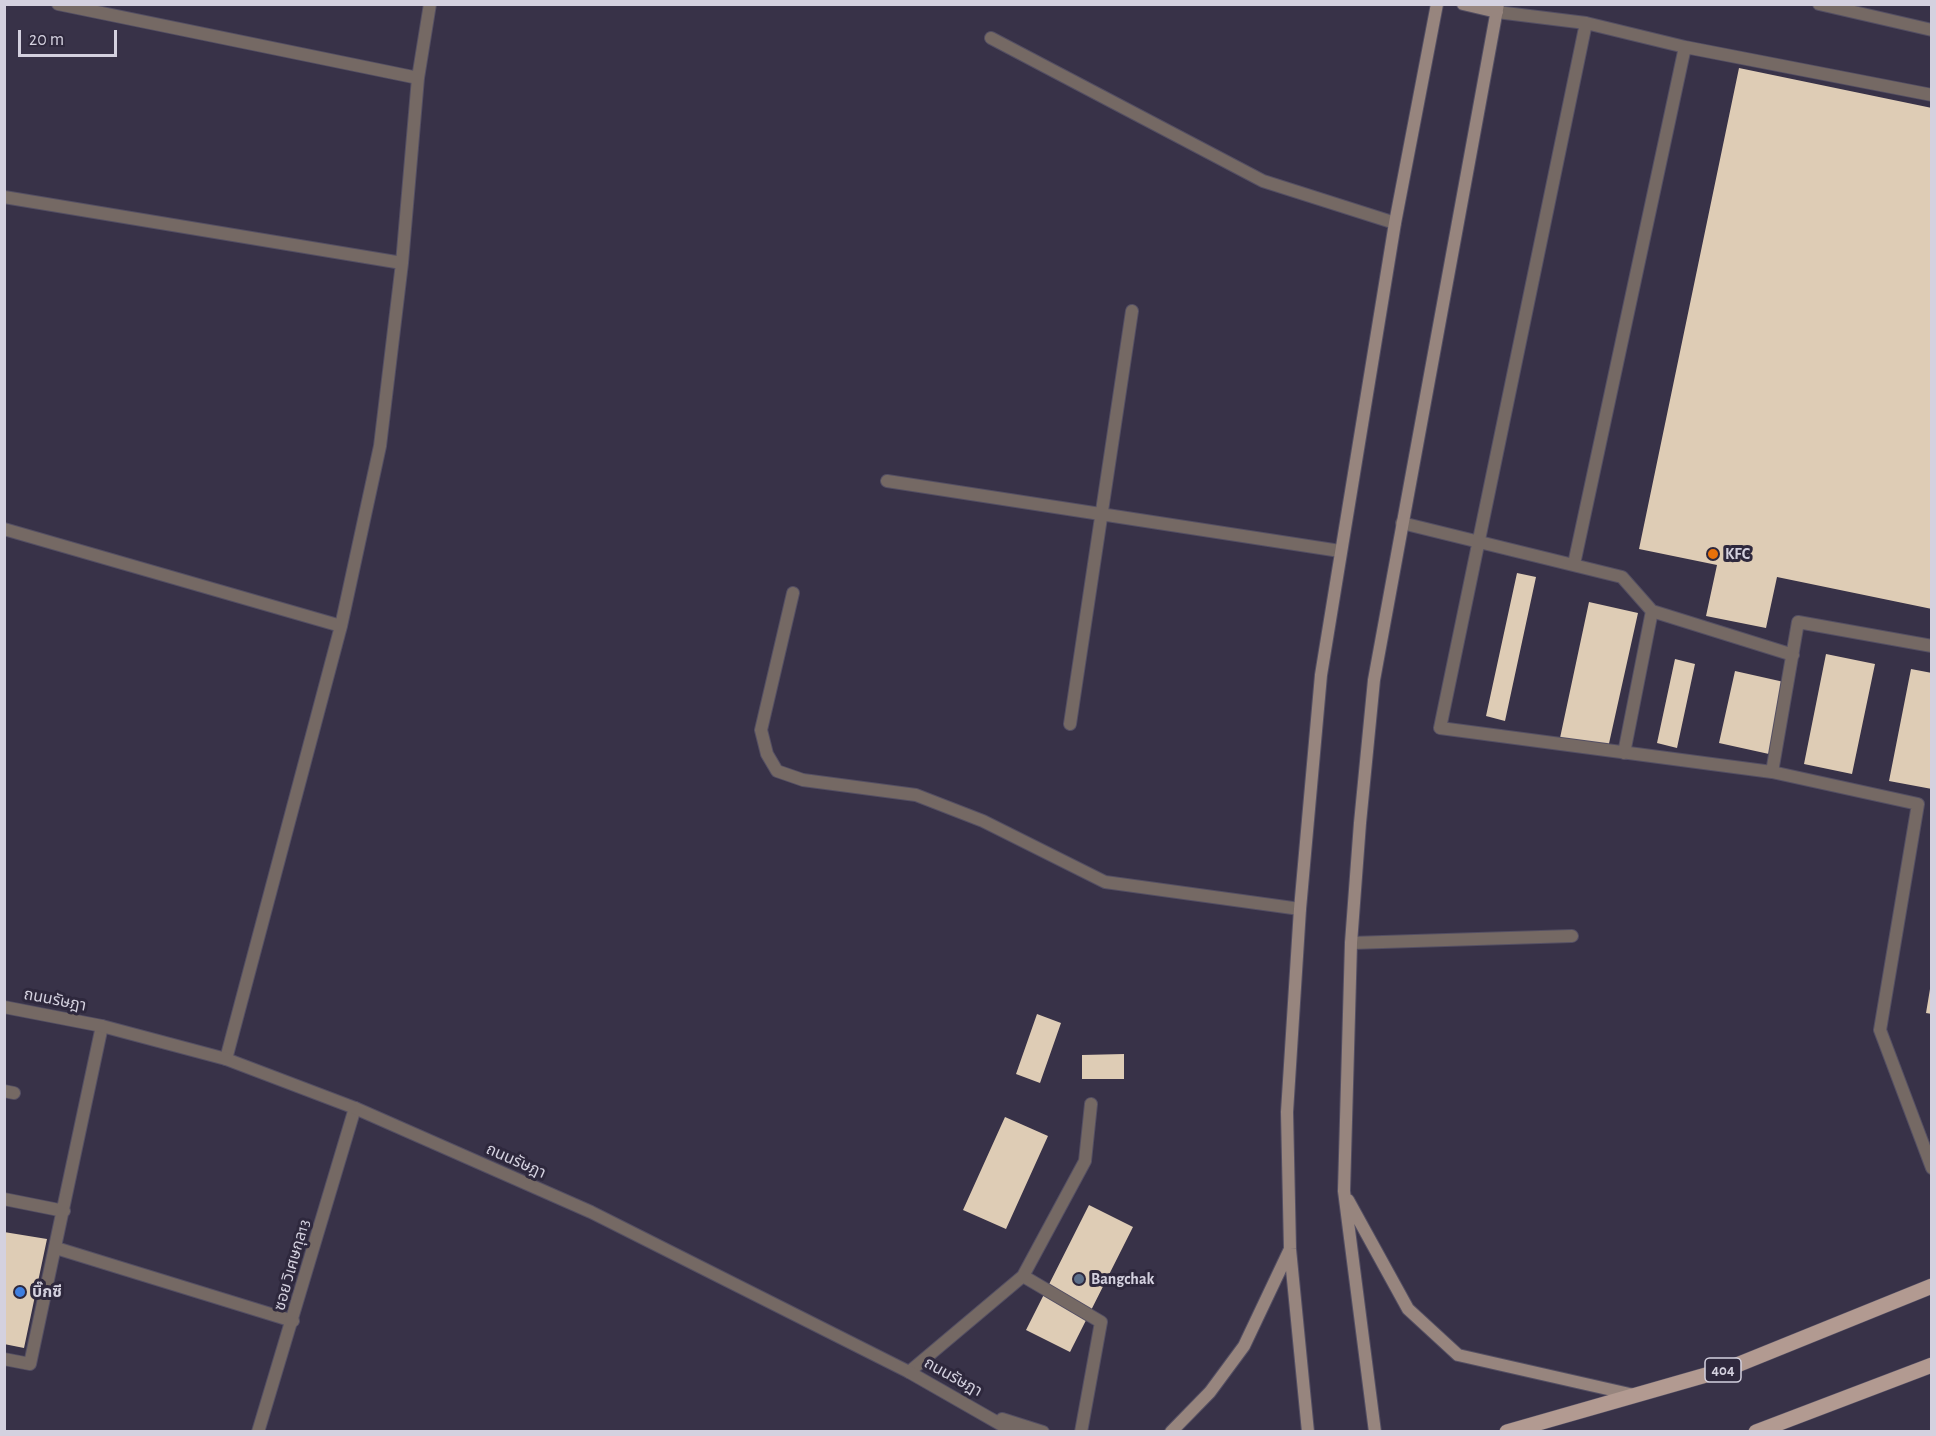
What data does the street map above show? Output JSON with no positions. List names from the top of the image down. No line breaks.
{"streets":{"main road":["404"],"street":["ถนนรัษฎา","ซอย วิเศษกุล13"]},"crossings":[["ถนนรัษฎา","ซอย วิเศษกุล13"]],"places":["KFC","Bangchak","บิ๊กซี"],"scale_bar":"20 m"}
